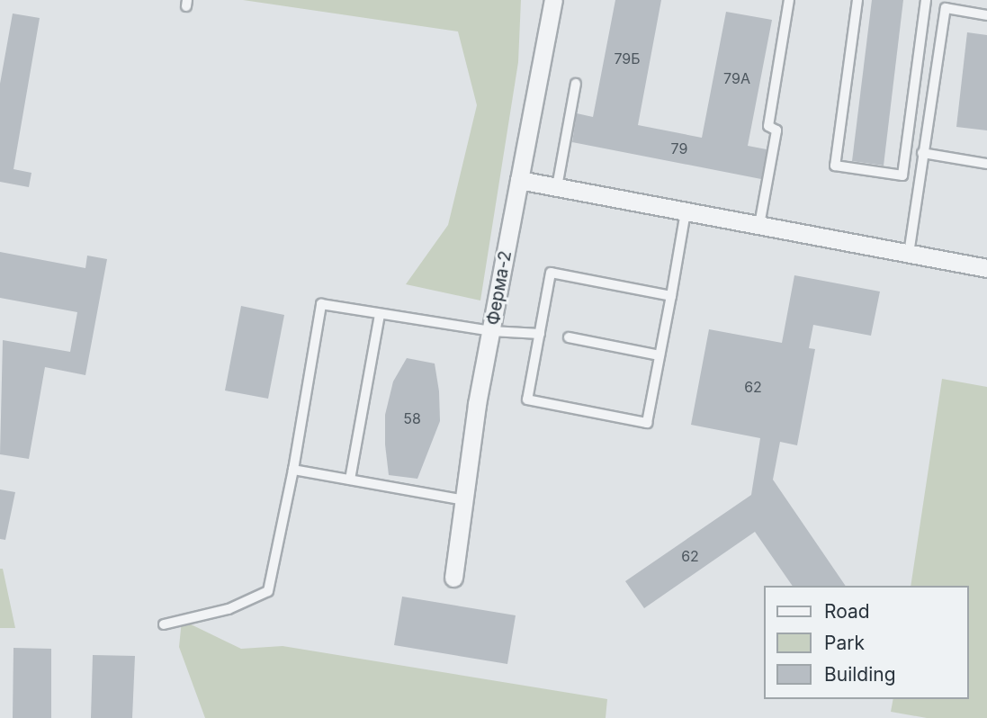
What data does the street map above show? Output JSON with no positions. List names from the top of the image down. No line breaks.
{"streets":{"street":["Ферма-2"]},"house_numbers":["79Б","79А","79","62","58","62"],"legend":["Road","Park","Building"]}
